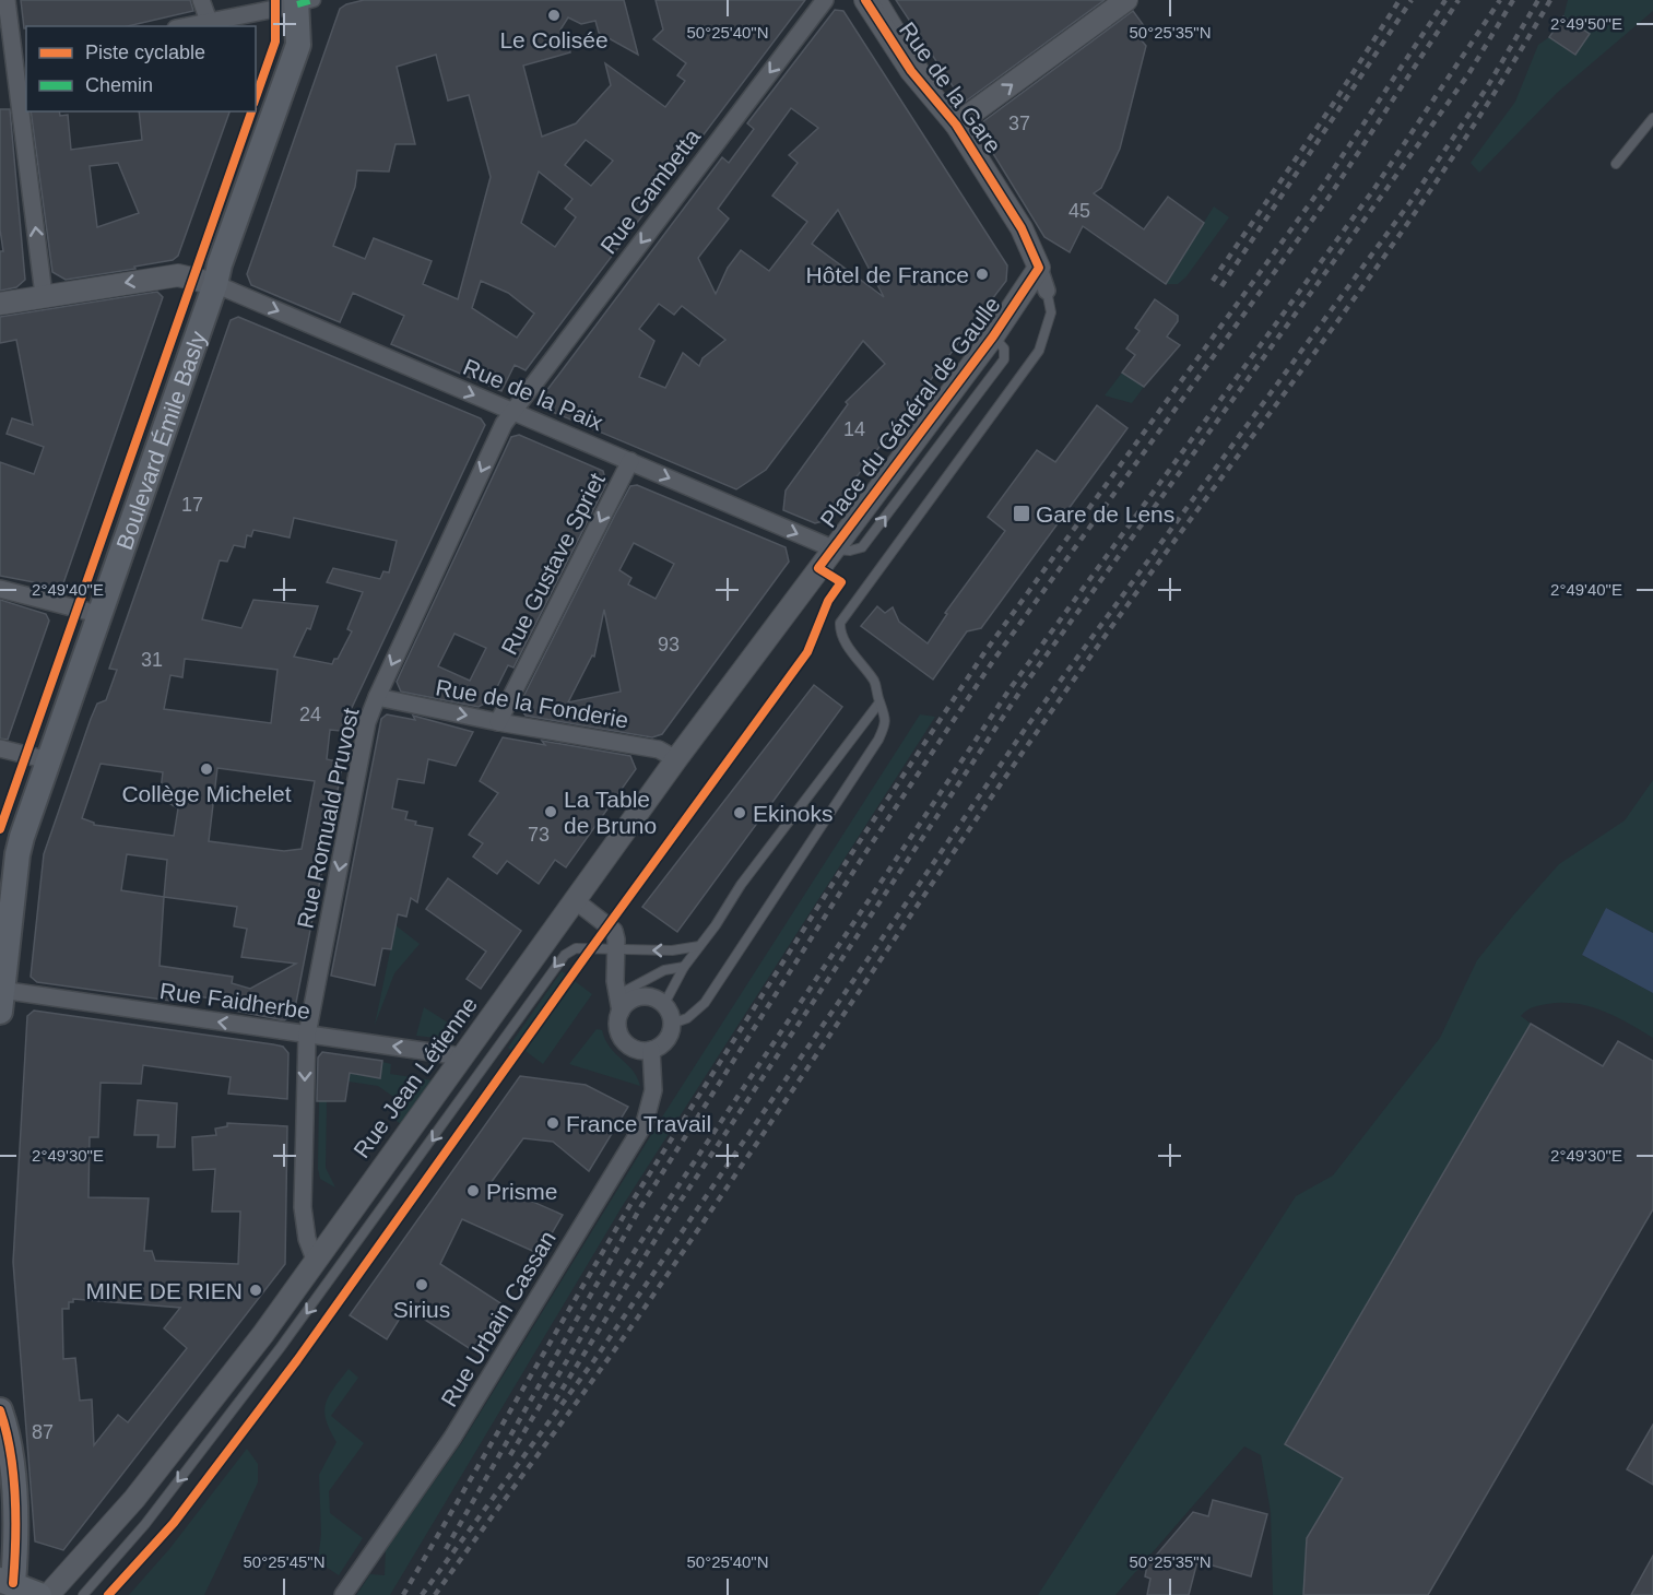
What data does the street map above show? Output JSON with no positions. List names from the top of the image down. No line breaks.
{"streets":{"main road":["Boulevard Émile Basly"],"street":["Rue de la Gare","Rue Gambetta","Rue de la Paix","Place du Général de Gaulle","Rue Gustave Spriet","Rue de la Fonderie","Rue Romuald Pruvost","Rue Faidherbe","Rue Jean Létienne","Rue Urbain Cassan"]},"crossings":[["Rue de la Gare","Place du Général de Gaulle"],["Rue Gambetta","Rue de la Paix"],["Rue Gambetta","Rue Romuald Pruvost"],["Rue de la Paix","Place du Général de Gaulle"],["Rue de la Paix","Boulevard Émile Basly"],["Rue de la Paix","Rue Gustave Spriet"],["Rue de la Paix","Rue Romuald Pruvost"],["Place du Général de Gaulle","Rue Jean Létienne"],["Boulevard Émile Basly","Rue Faidherbe"],["Rue Gustave Spriet","Rue de la Fonderie"],["Rue de la Fonderie","Rue Romuald Pruvost"],["Rue de la Fonderie","Rue Jean Létienne"],["Rue Romuald Pruvost","Rue Faidherbe"],["Rue Romuald Pruvost","Rue Jean Létienne"],["Rue Faidherbe","Rue Jean Létienne"]],"one_way":["Rue Gambetta","Rue de la Paix","Rue Gustave Spriet","Rue de la Fonderie","Rue Romuald Pruvost","Rue Faidherbe"],"places":{"other":["Le Colisée","Hôtel de France","Collège Michelet","La Table de Bruno","Ekinoks","France Travail","Prisme","Sirius","MINE DE RIEN"],"transit":["Gare de Lens"]},"house_numbers":["37","45","14","17","93","31","24","73","87"],"legend":["Piste cyclable","Chemin"],"coordinates":["2°49'50\"E","50°25'40\"N","50°25'35\"N","2°49'40\"E","2°49'30\"E","50°25'45\"N"]}
